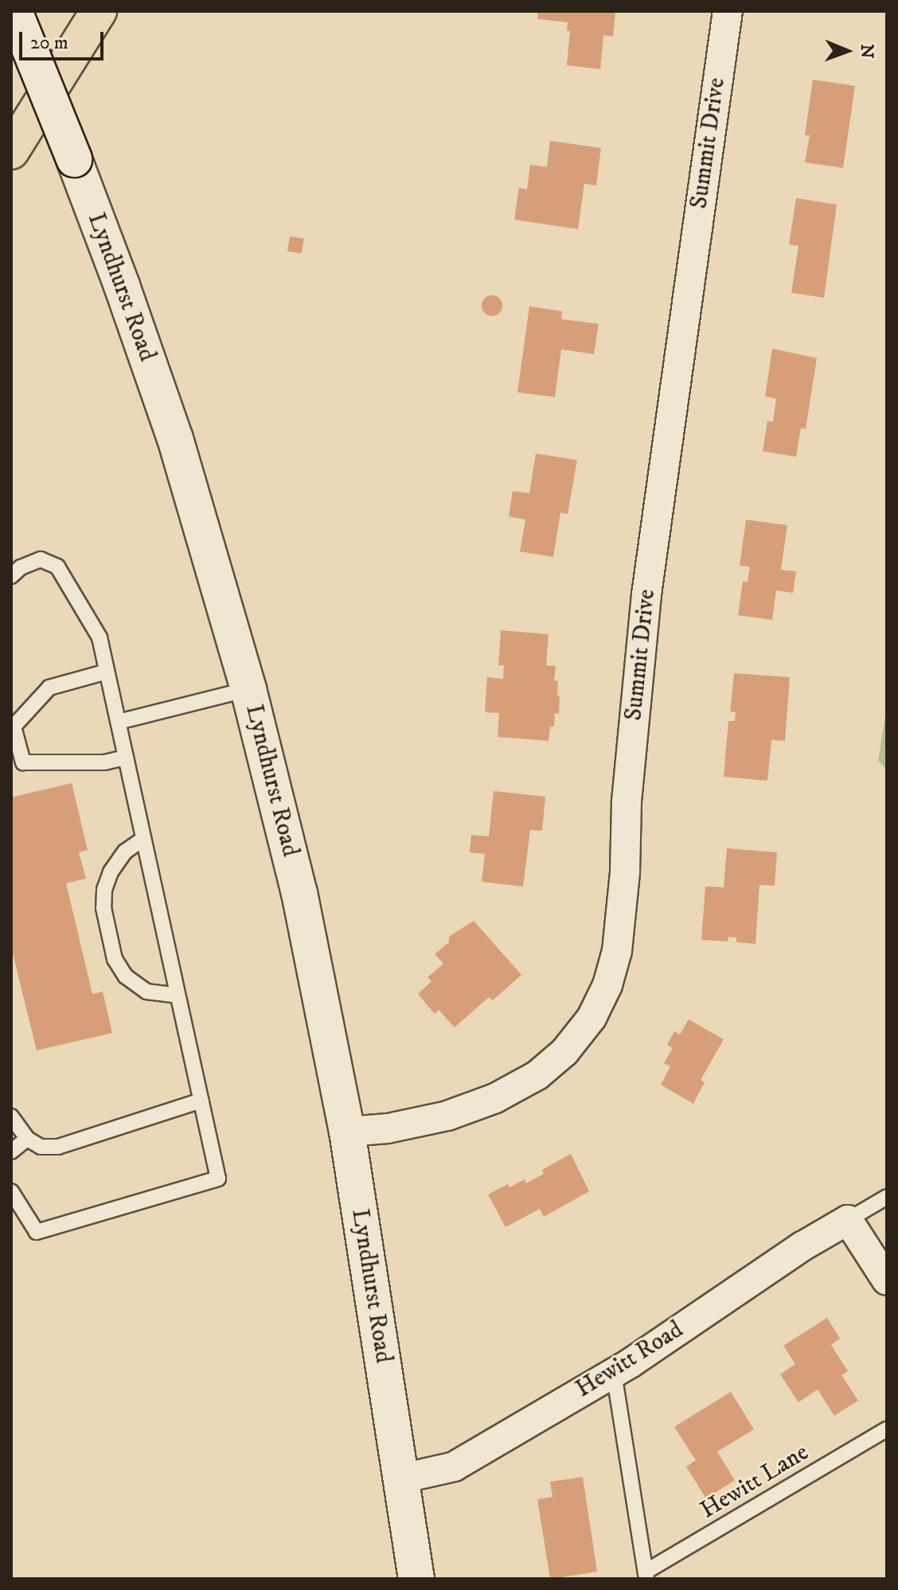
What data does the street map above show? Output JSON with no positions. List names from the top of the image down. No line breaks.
{"streets":{"main road":["Lyndhurst Road"],"street":["Summit Drive","Hewitt Road"],"lane":["Hewitt Lane"]},"crossings":[["Summit Drive","Lyndhurst Road"],["Lyndhurst Road","Hewitt Road"],["Hewitt Road","Hewitt Lane"]],"scale_bar":"20 m","north":"right"}
